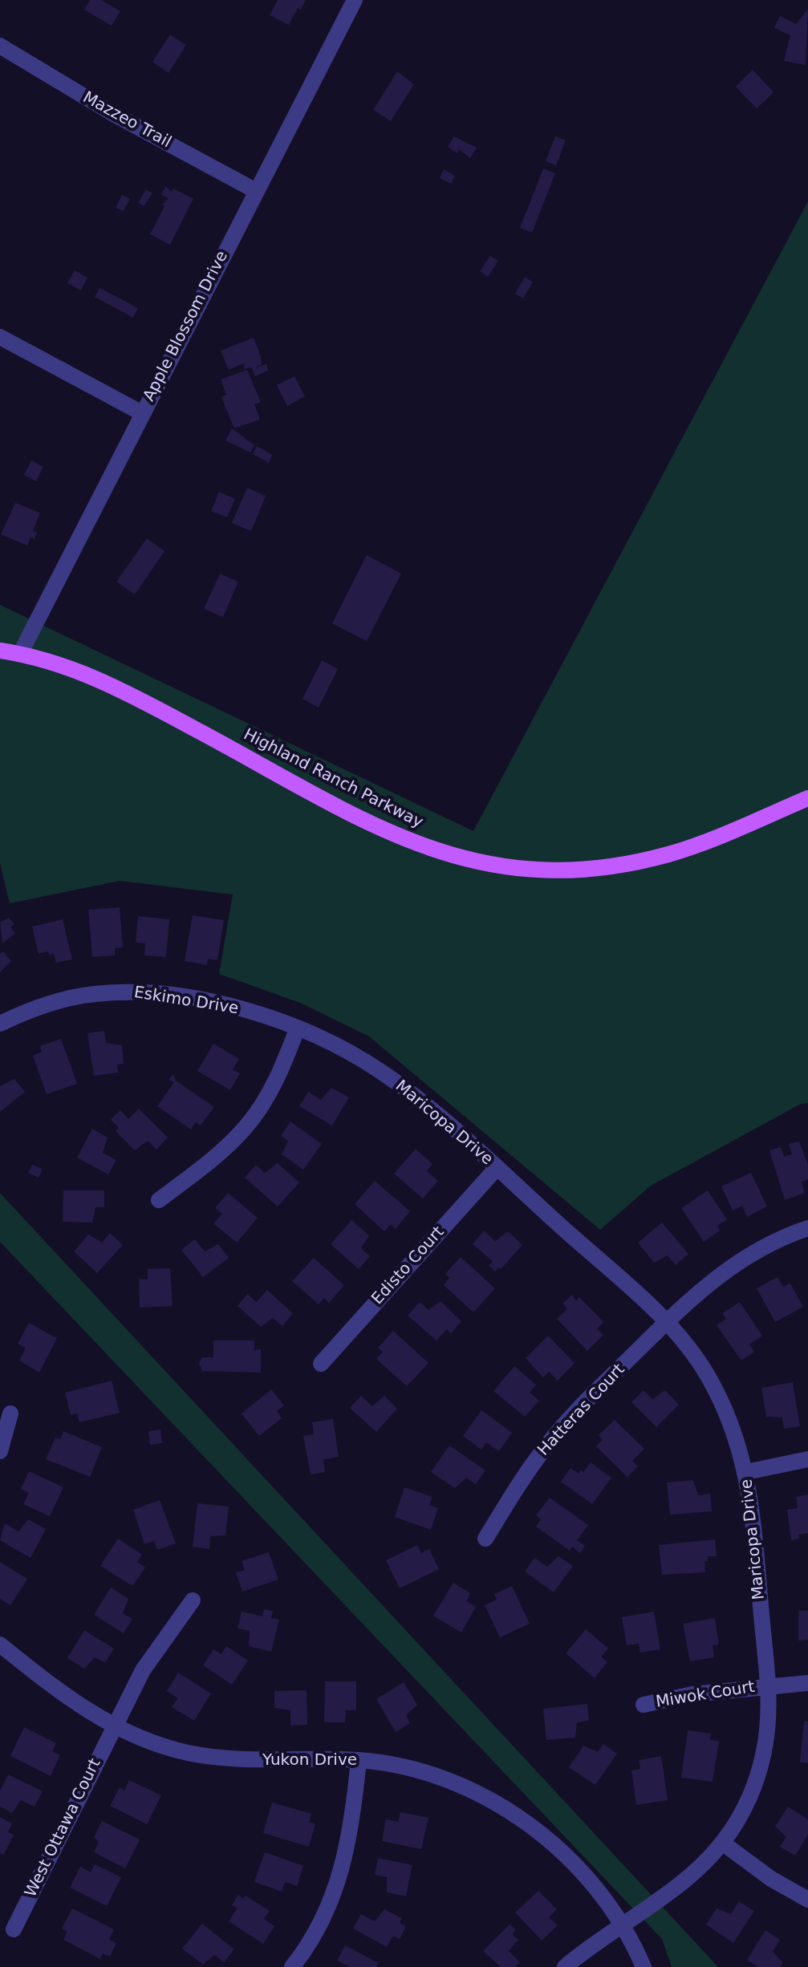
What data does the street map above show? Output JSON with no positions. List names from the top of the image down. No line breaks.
{"streets":{"main road":["Highland Ranch Parkway"],"street":["Mazzeo Trail","Apple Blossom Drive","Eskimo Drive","Maricopa Drive","Edisto Court","Hatteras Court","Miwok Court","Yukon Drive","West Ottawa Court"]},"crossings":[["Mazzeo Trail","Apple Blossom Drive"],["Apple Blossom Drive","Highland Ranch Parkway"],["Eskimo Drive","Maricopa Drive"],["Maricopa Drive","Edisto Court"],["Maricopa Drive","Hatteras Court"],["Maricopa Drive","Miwok Court"],["Maricopa Drive","Yukon Drive"],["Yukon Drive","West Ottawa Court"]]}
